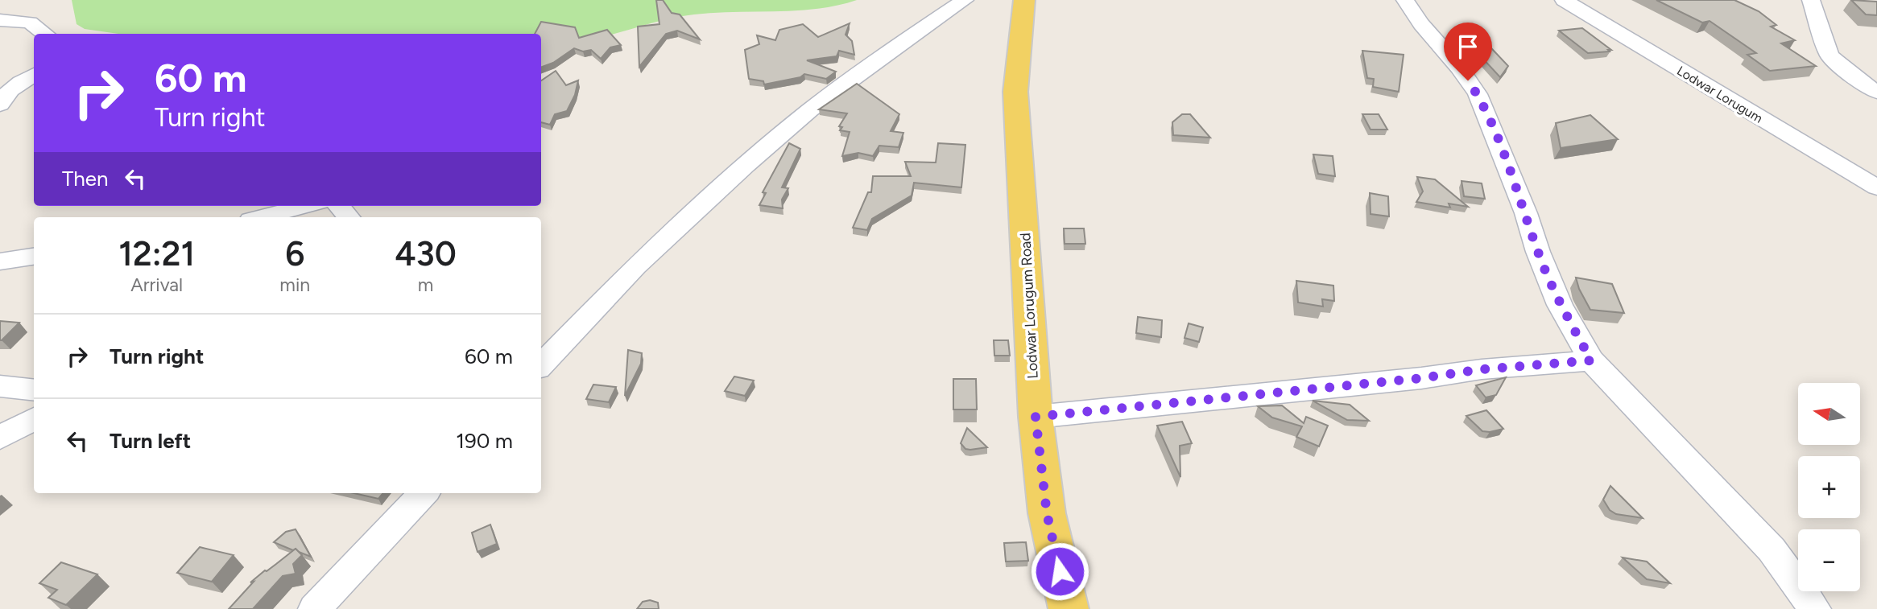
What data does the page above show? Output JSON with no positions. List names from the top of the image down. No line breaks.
{"streets":{"main road":["Lodwar Lorugum Road"],"street":["Lodwar Lorugum"]},"north":"left","page":{"turn":["60 m","Turn right"],"then":"Then","eta":["12:21","Arrival","6","min","430","m"],"list":[{"name":"Turn right","value":"60 m"},{"name":"Turn left","value":"190 m"}],"map_buttons":["+","−"]}}
